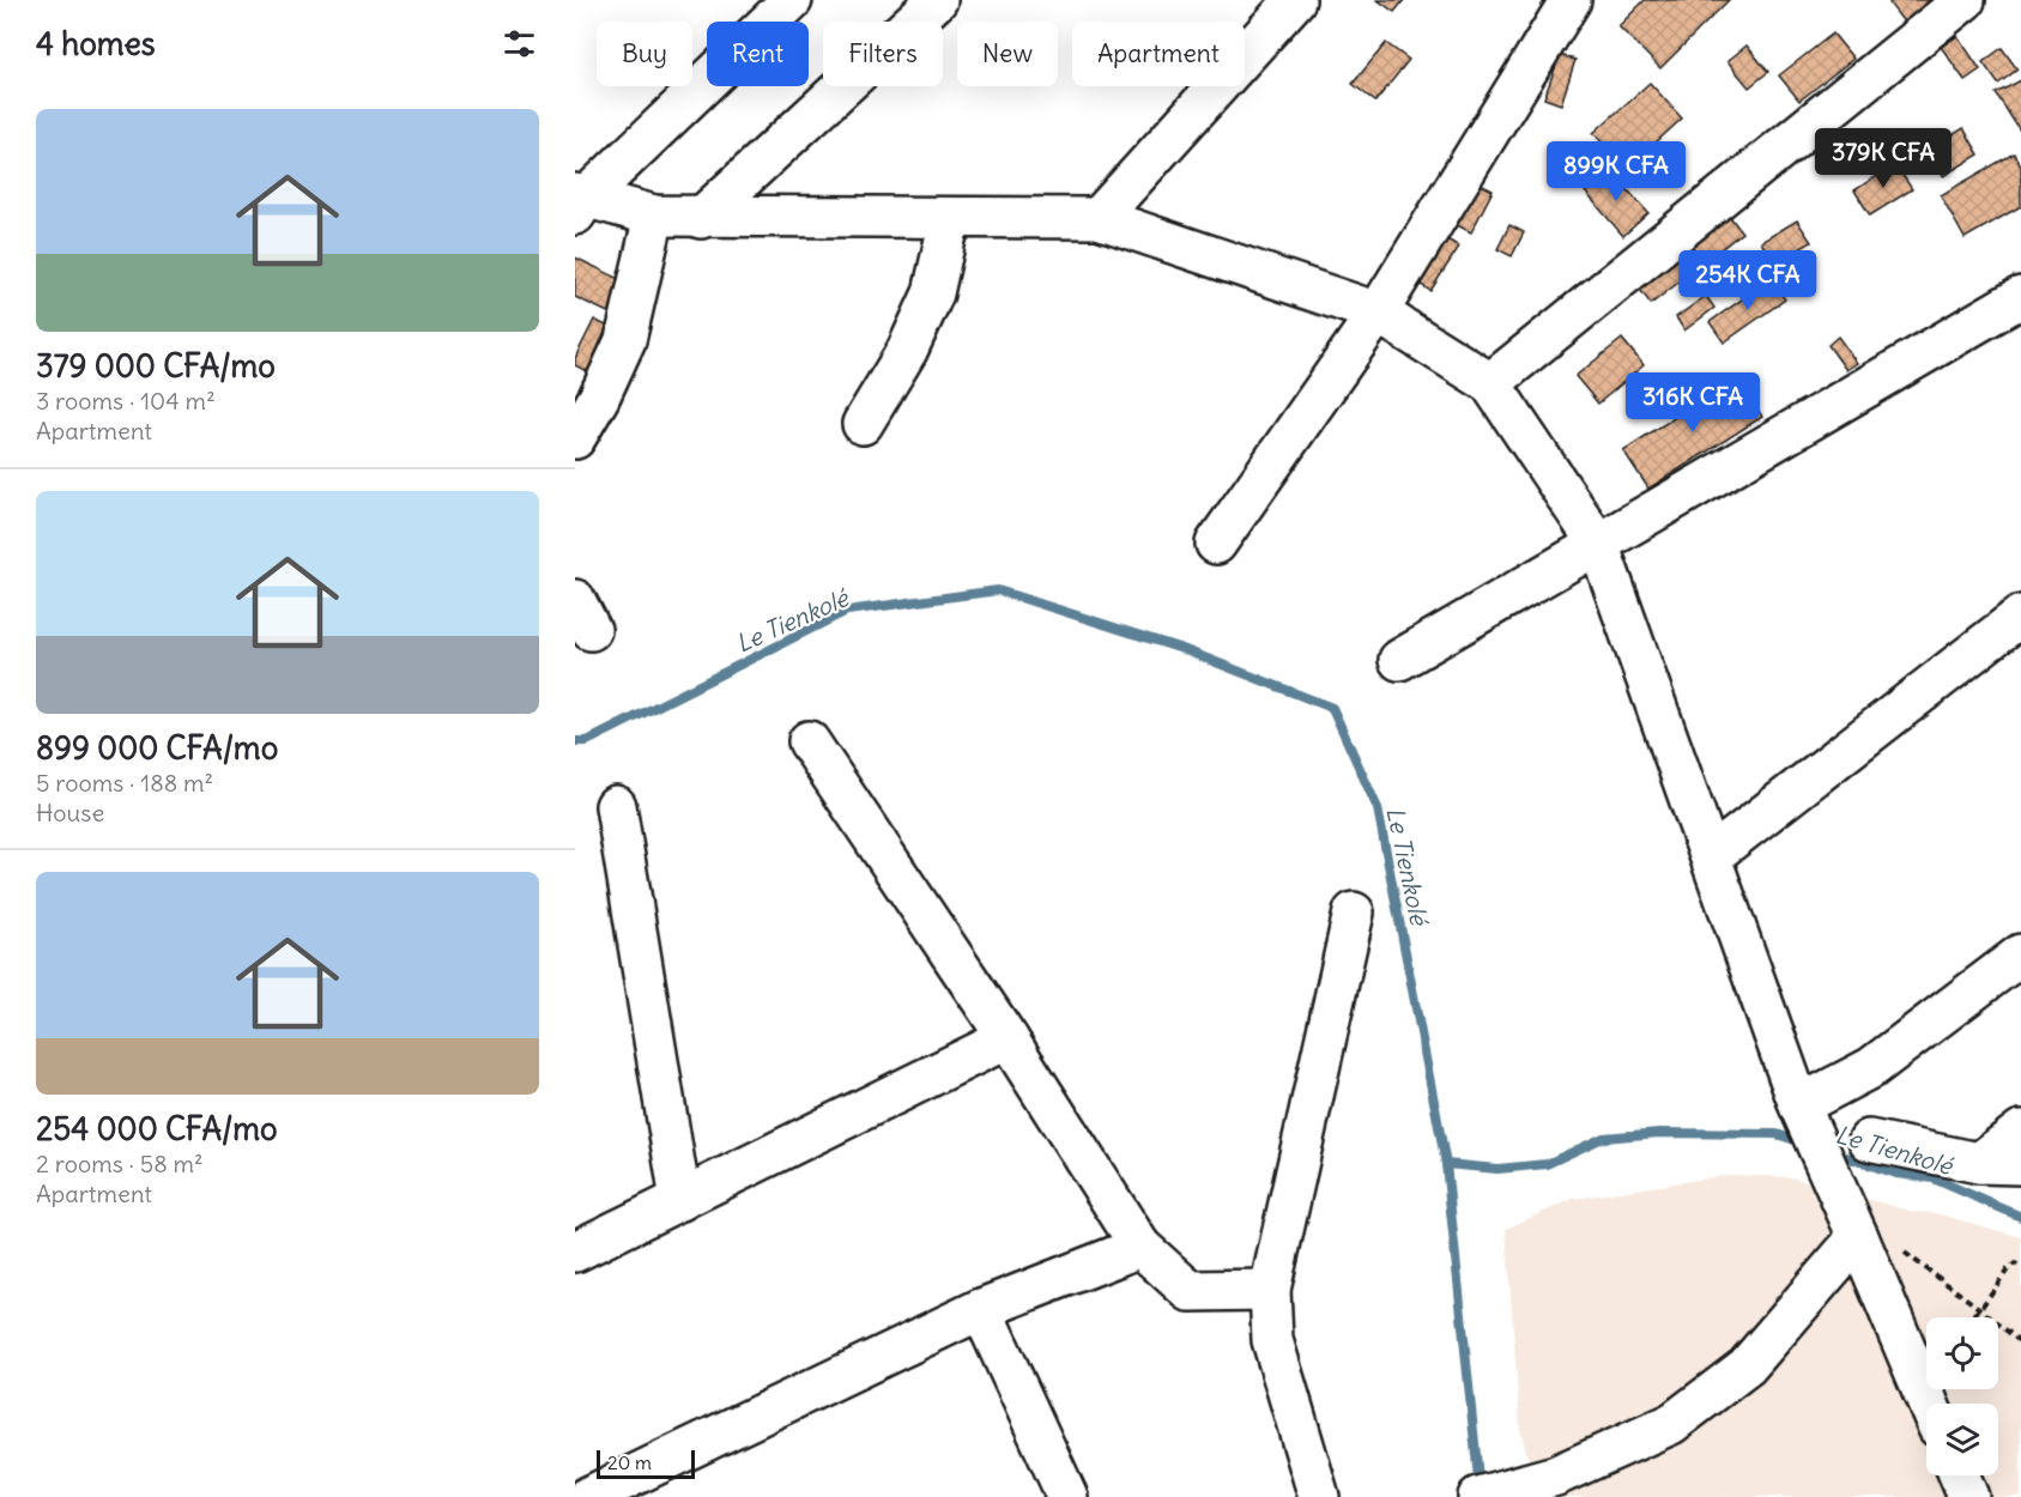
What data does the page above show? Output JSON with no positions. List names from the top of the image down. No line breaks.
{"water":["Le Tienkolé"],"scale_bar":"20 m","page":{"heading":"4 homes","chip":["Buy","Rent","Filters","New","Apartment"],"list":[{"name":"379 000 CFA/mo","note":"3 rooms · 104 m² · Apartment"},{"name":"899 000 CFA/mo","note":"5 rooms · 188 m² · House"},{"name":"254 000 CFA/mo","note":"2 rooms · 58 m² · Apartment"}],"price":["379K CFA","899K CFA","254K CFA","316K CFA"],"scale":"20 m"}}
